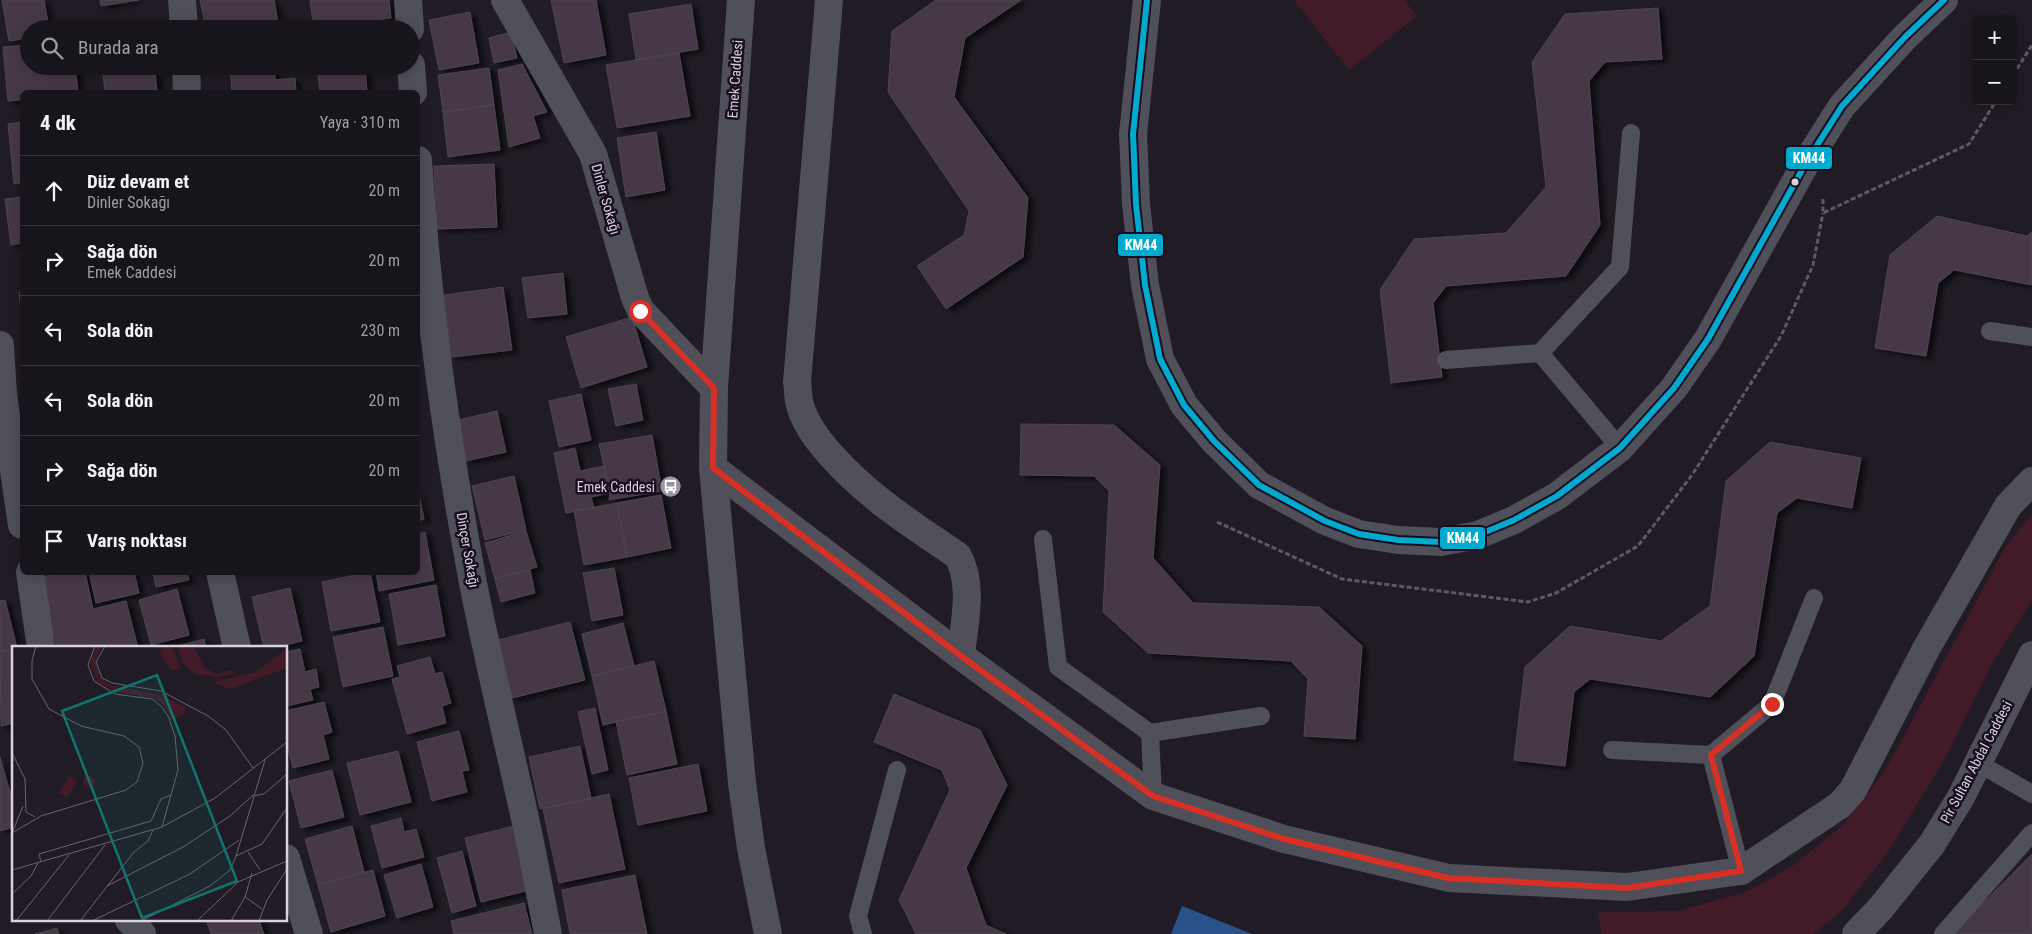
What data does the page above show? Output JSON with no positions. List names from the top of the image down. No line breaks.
{"streets":{"street":["Emek Caddesi","Dinler Sokağı","Dinçer Sokağı","Pir Sultan Abdal Caddesi"]},"crossings":[["Emek Caddesi","Dinler Sokağı"]],"places":{"bus stop":["Emek Caddesi"]},"lines":["transit line KM44"],"page":{"map_buttons":["+","−"],"search":"Burada ara","heading":["4 dk","Yaya · 310 m"],"list":[["Düz devam et","Dinler Sokağı","20 m"],["Sağa dön","Emek Caddesi","20 m"],["Sola dön","230 m"],["Sola dön","20 m"],["Sağa dön","20 m"],"Varış noktası"]}}
